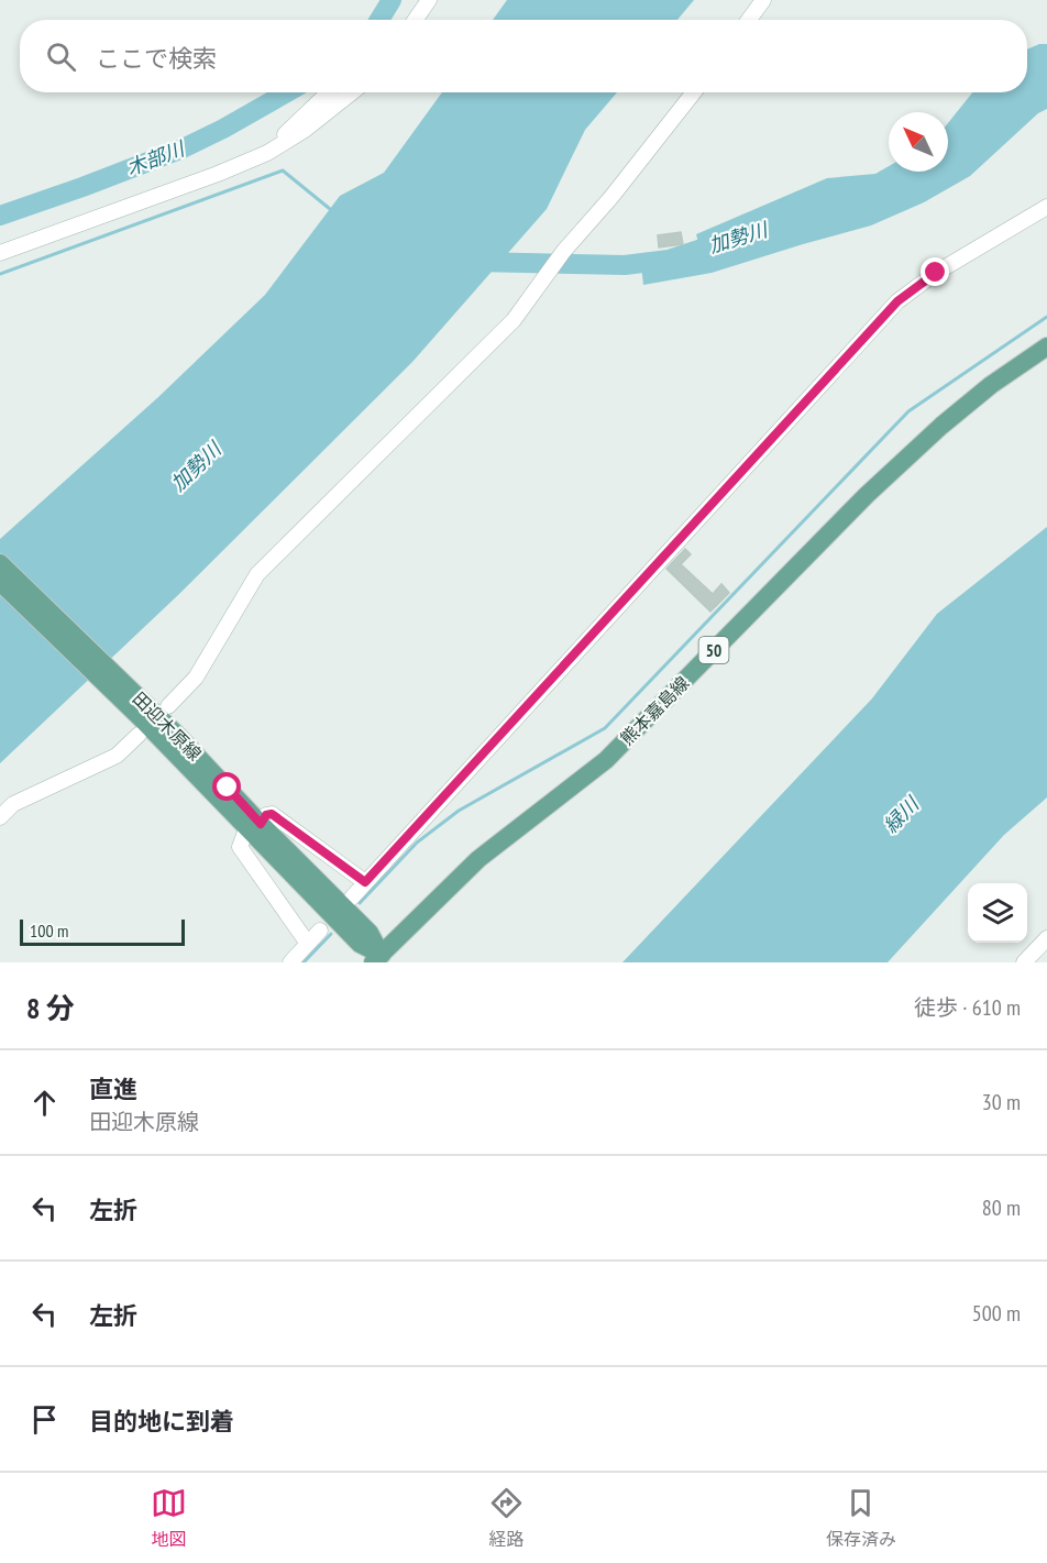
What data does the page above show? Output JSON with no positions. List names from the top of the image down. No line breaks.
{"streets":{"main road":["50","熊本嘉島線","田迎木原線"]},"crossings":[["熊本嘉島線","田迎木原線"]],"water":["木部川","加勢川","緑川"],"scale_bar":"100 m","north":"top left","page":{"search":"ここで検索","scale":"100 m","heading":["8 分","徒歩 · 610 m"],"list":[["直進","田迎木原線","30 m"],["左折","80 m"],["左折","500 m"],"目的地に到着"],"nav":["地図","経路","保存済み"]}}
